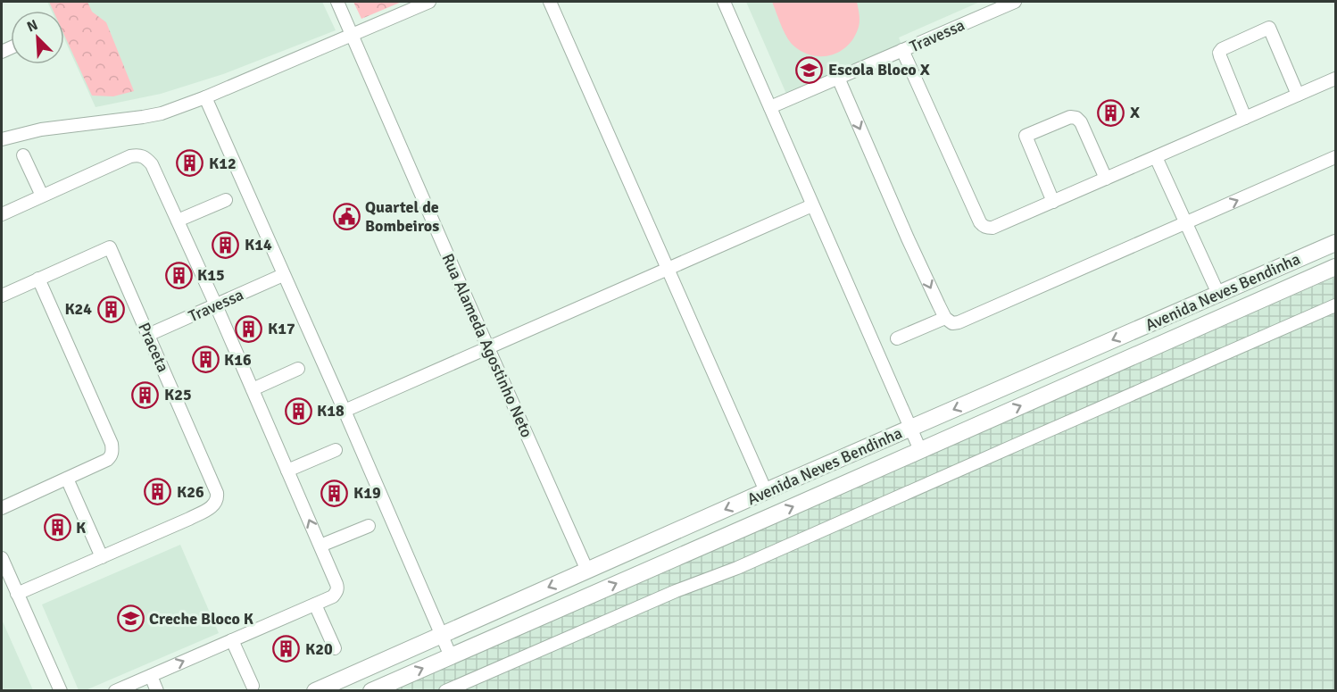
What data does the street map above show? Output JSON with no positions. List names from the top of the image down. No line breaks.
{"streets":{"street":["Travessa","Avenida Neves Bendinha","Rua Alameda Agostinho Neto","Praceta"]},"crossings":[["Travessa","Praceta"],["Avenida Neves Bendinha","Rua Alameda Agostinho Neto"]],"places":{"school or university":["Escola Bloco X","Creche Bloco K"],"building":["X","K12","K14","K15","K24","K17","K16","K25","K18","K26","K19","K","K20"],"public building":["Quartel de Bombeiros"]},"north":"top left"}
